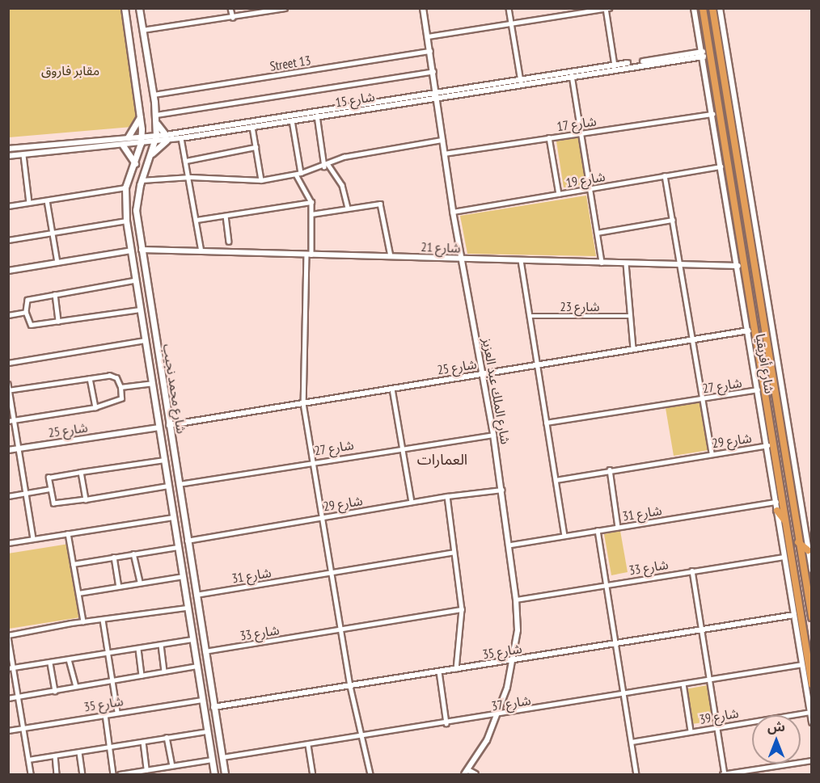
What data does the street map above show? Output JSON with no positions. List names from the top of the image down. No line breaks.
{"streets":{"highway":["شارع أفريقيا"],"main road":["شارع محمد نجيب"],"street":["Street 13","شارع 15","شارع 17","شارع 19","شارع 21","شارع 23","شارع 25","شارع 27","شارع الملك عبد العزيز","شارع 29","شارع 31","شارع 33","شارع 35","شارع 37","شارع 39"]},"crossings":[["Street 13","شارع محمد نجيب"],["Street 13","شارع الملك عبد العزيز"],["شارع 15","شارع أفريقيا"],["شارع 15","شارع محمد نجيب"],["شارع 15","شارع الملك عبد العزيز"],["شارع 17","شارع أفريقيا"],["شارع 17","شارع الملك عبد العزيز"],["شارع 19","شارع أفريقيا"],["شارع 19","شارع الملك عبد العزيز"],["شارع 21","شارع أفريقيا"],["شارع 21","شارع محمد نجيب"],["شارع 21","شارع الملك عبد العزيز"],["شارع أفريقيا","شارع 25"],["شارع أفريقيا","شارع 27"],["شارع أفريقيا","شارع 29"],["شارع أفريقيا","شارع 31"],["شارع أفريقيا","شارع 33"],["شارع أفريقيا","شارع 35"],["شارع أفريقيا","شارع 37"],["شارع أفريقيا","شارع 39"],["شارع 25","شارع محمد نجيب"],["شارع 25","شارع الملك عبد العزيز"],["شارع 27","شارع محمد نجيب"],["شارع 27","شارع الملك عبد العزيز"],["شارع محمد نجيب","شارع 29"],["شارع محمد نجيب","شارع 31"],["شارع محمد نجيب","شارع 33"],["شارع محمد نجيب","شارع 35"],["شارع محمد نجيب","شارع 37"],["شارع الملك عبد العزيز","شارع 29"],["شارع الملك عبد العزيز","شارع 31"],["شارع الملك عبد العزيز","شارع 33"],["شارع الملك عبد العزيز","شارع 35"],["شارع الملك عبد العزيز","شارع 37"]],"districts":["العمارات"],"parks":["مقابر فاروق"],"north":"top"}
